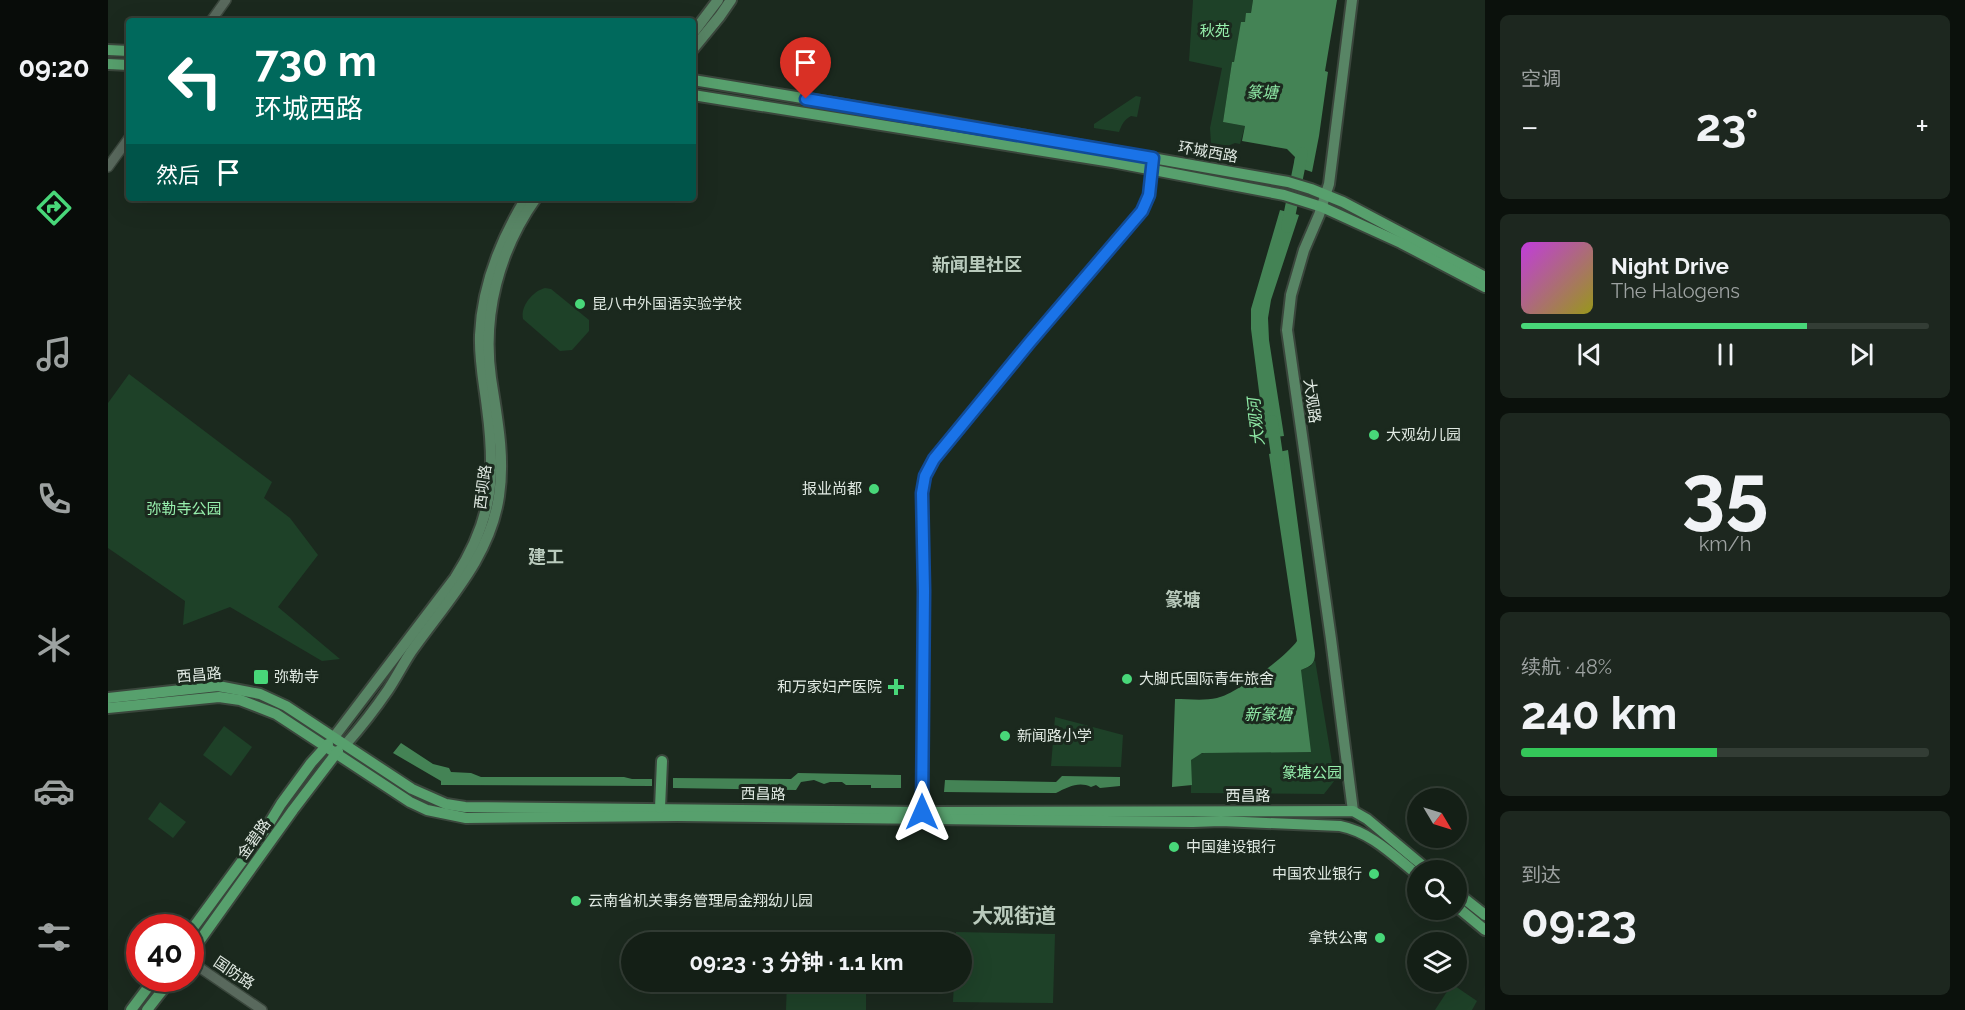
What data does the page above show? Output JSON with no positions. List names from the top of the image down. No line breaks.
{"streets":{"main road":["环城西路","大观路","西坝路","西昌路","金碧路"],"street":["国防路"]},"crossings":[["环城西路","大观路"],["大观路","西昌路"],["西坝路","西昌路"],["西坝路","金碧路"],["西昌路","金碧路"]],"districts":["新闻里社区","建工","篆塘","大观街道"],"water":["篆塘","大观河","新篆塘"],"parks":["秋苑","弥勒寺公园","篆塘公园"],"places":{"other":["昆八中外国语实验学校","大观幼儿园","报业尚都","大脚氏国际青年旅舍","新闻路小学","中国建设银行","中国农业银行","云南省机关事务管理局金翔幼儿园","拿铁公寓"],"transit":["弥勒寺"],"health":["和万家妇产医院"]},"north":"bottom right","page":{"tabs":"09:20","tile":["空调",["35","km/h"],["续航 · 48%","240 km"],["到达","09:23"]],"turn":["730 m","环城西路"],"heat":["−","23°","+"],"then":"然后","song":["Night Drive","The Halogens"],"limit":"40","trip":"09:23 · 3 分钟 · 1.1 km"}}
